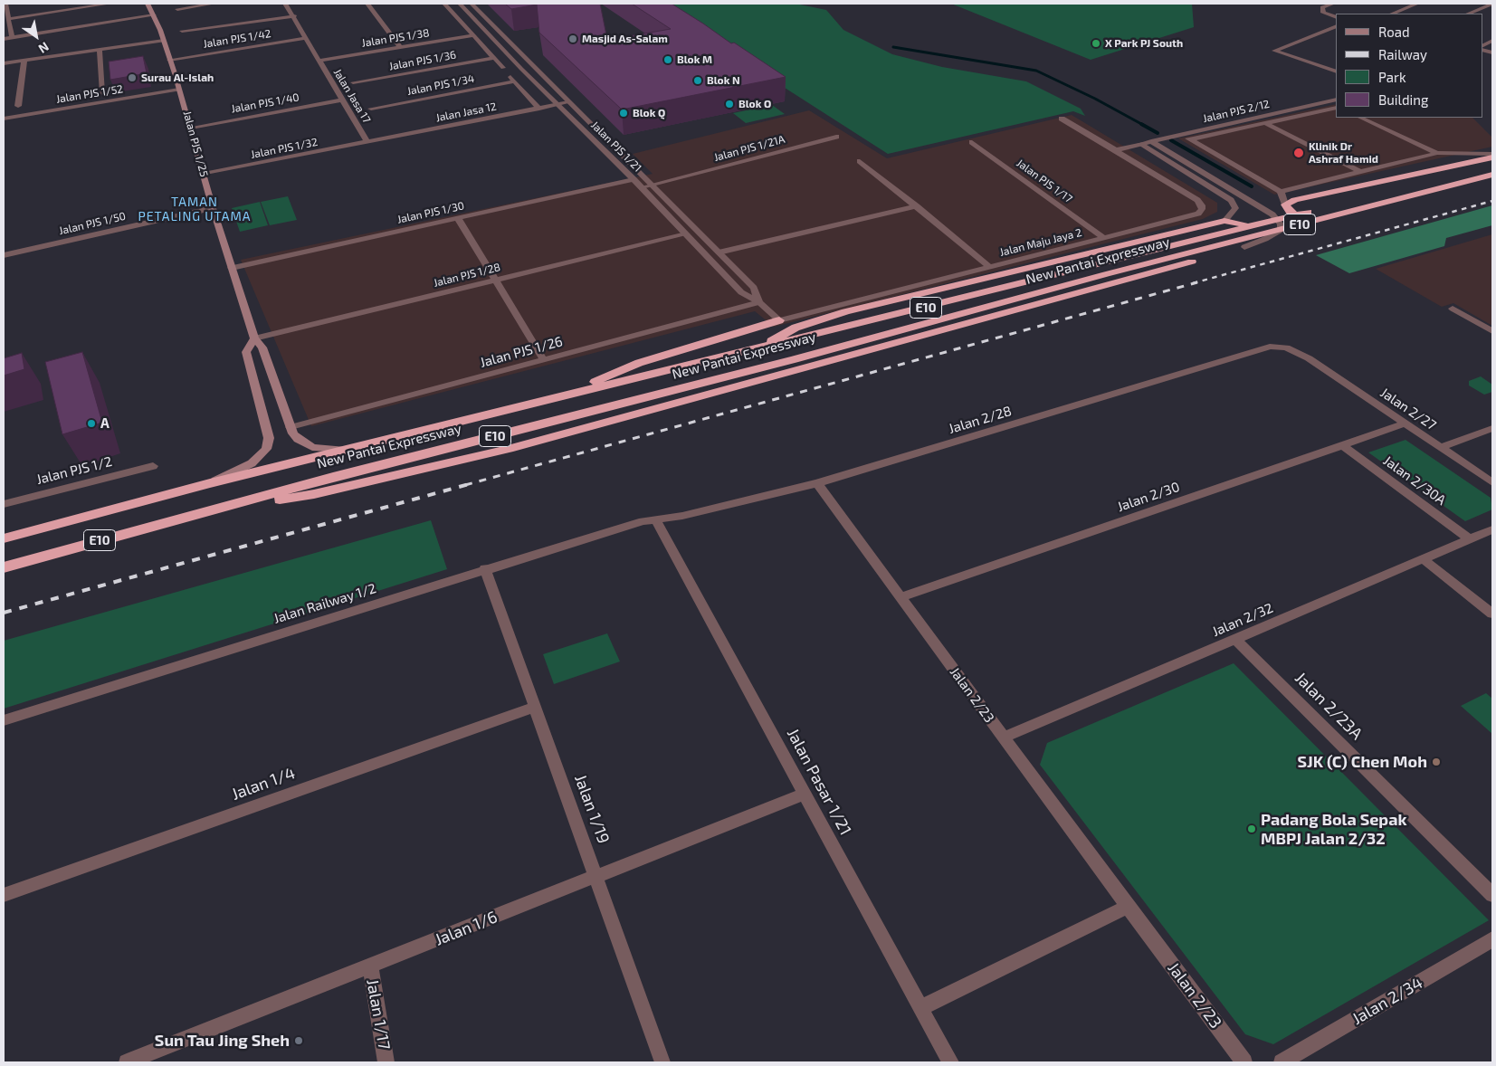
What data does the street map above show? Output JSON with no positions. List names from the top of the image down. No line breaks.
{"streets":{"highway":["E10","New Pantai Expressway"],"main road":["Jalan PJS 1/25"],"street":["Jalan PJS 1/38","Jalan PJS 1/42","Jalan PJS 1/36","Jalan PJS 1/34","Jalan PJS 1/52","Jalan Jasa 17","Jalan PJS 1/40","Jalan PJS 2/12","Jalan Jasa 12","Jalan PJS 1/21","Jalan PJS 1/32","Jalan PJS 1/21A","Jalan PJS 1/17","Jalan PJS 1/30","Jalan PJS 1/50","Jalan Maju Jaya 2","Jalan PJS 1/28","Jalan PJS 1/26","Jalan 2/27","Jalan 2/28","Jalan PJS 1/2","Jalan 2/30A","Jalan 2/30","Jalan Railway 1/2","Jalan 2/32","Jalan 2/23","Jalan 2/23A","Jalan Pasar 1/21","Jalan 1/4","Jalan 1/19","Jalan 1/6","Jalan 2/34","Jalan 1/17"]},"crossings":[["Jalan PJS 1/38","Jalan Jasa 17"],["Jalan PJS 1/42","Jalan Jasa 17"],["Jalan PJS 1/42","Jalan PJS 1/25"],["Jalan PJS 1/52","Jalan PJS 1/25"],["Jalan Jasa 17","Jalan PJS 1/40"],["Jalan Jasa 17","Jalan Jasa 12"],["Jalan Jasa 17","Jalan PJS 1/32"],["Jalan PJS 1/40","Jalan PJS 1/25"],["Jalan Jasa 12","Jalan PJS 1/21"],["Jalan Jasa 12","Jalan PJS 1/32"],["Jalan PJS 1/25","Jalan PJS 1/32"],["Jalan PJS 1/25","Jalan PJS 1/30"],["Jalan PJS 1/25","Jalan PJS 1/50"],["Jalan PJS 1/25","New Pantai Expressway"],["Jalan PJS 1/25","Jalan PJS 1/28"],["Jalan PJS 1/25","Jalan PJS 1/26"],["Jalan PJS 1/21","Jalan PJS 1/21A"],["Jalan PJS 1/21","Jalan PJS 1/30"],["Jalan PJS 1/21","Jalan Maju Jaya 2"],["Jalan PJS 1/21","Jalan PJS 1/28"],["Jalan PJS 1/21","Jalan PJS 1/26"],["Jalan PJS 1/17","Jalan Maju Jaya 2"],["Jalan 2/27","Jalan 2/28"],["Jalan 2/27","Jalan 2/30"],["Jalan 2/28","Jalan Railway 1/2"],["Jalan 2/28","Jalan 2/23"],["Jalan 2/28","Jalan Pasar 1/21"],["Jalan 2/30A","Jalan 2/30"],["Jalan 2/30A","Jalan 2/32"],["Jalan 2/30","Jalan 2/23"],["Jalan Railway 1/2","Jalan Pasar 1/21"],["Jalan Railway 1/2","Jalan 1/19"],["Jalan 2/32","Jalan 2/23"],["Jalan 2/32","Jalan 2/23A"],["Jalan Pasar 1/21","Jalan 1/6"],["Jalan 1/4","Jalan 1/19"],["Jalan 1/19","Jalan 1/6"],["Jalan 1/6","Jalan 1/17"]],"districts":["TAMAN PETALING UTAMA"],"places":["Masjid As-Salam","X Park PJ South","Blok M","Surau Al-Islah","Blok N","Blok O","Blok Q","Klinik Dr Ashraf Hamid","A","SJK (C) Chen Moh","Padang Bola Sepak MBPJ Jalan 2/32","Sun Tau Jing Sheh"],"legend":["Road","Railway","Park","Building"],"north":"bottom right"}
